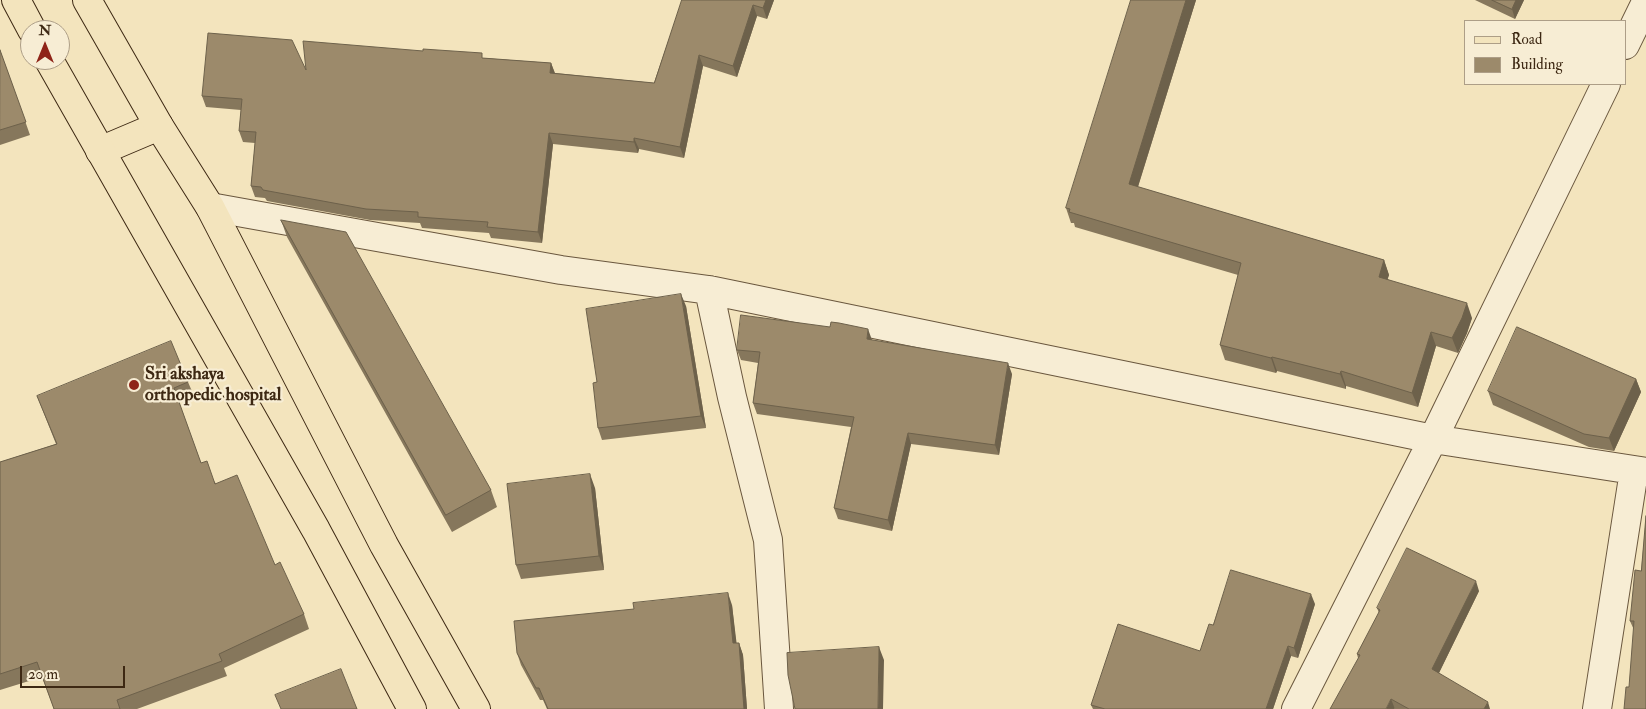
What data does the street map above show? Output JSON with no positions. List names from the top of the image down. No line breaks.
{"places":["Sri akshaya orthopedic hospital"],"legend":["Road","Building"],"scale_bar":"20 m","north":"top"}
